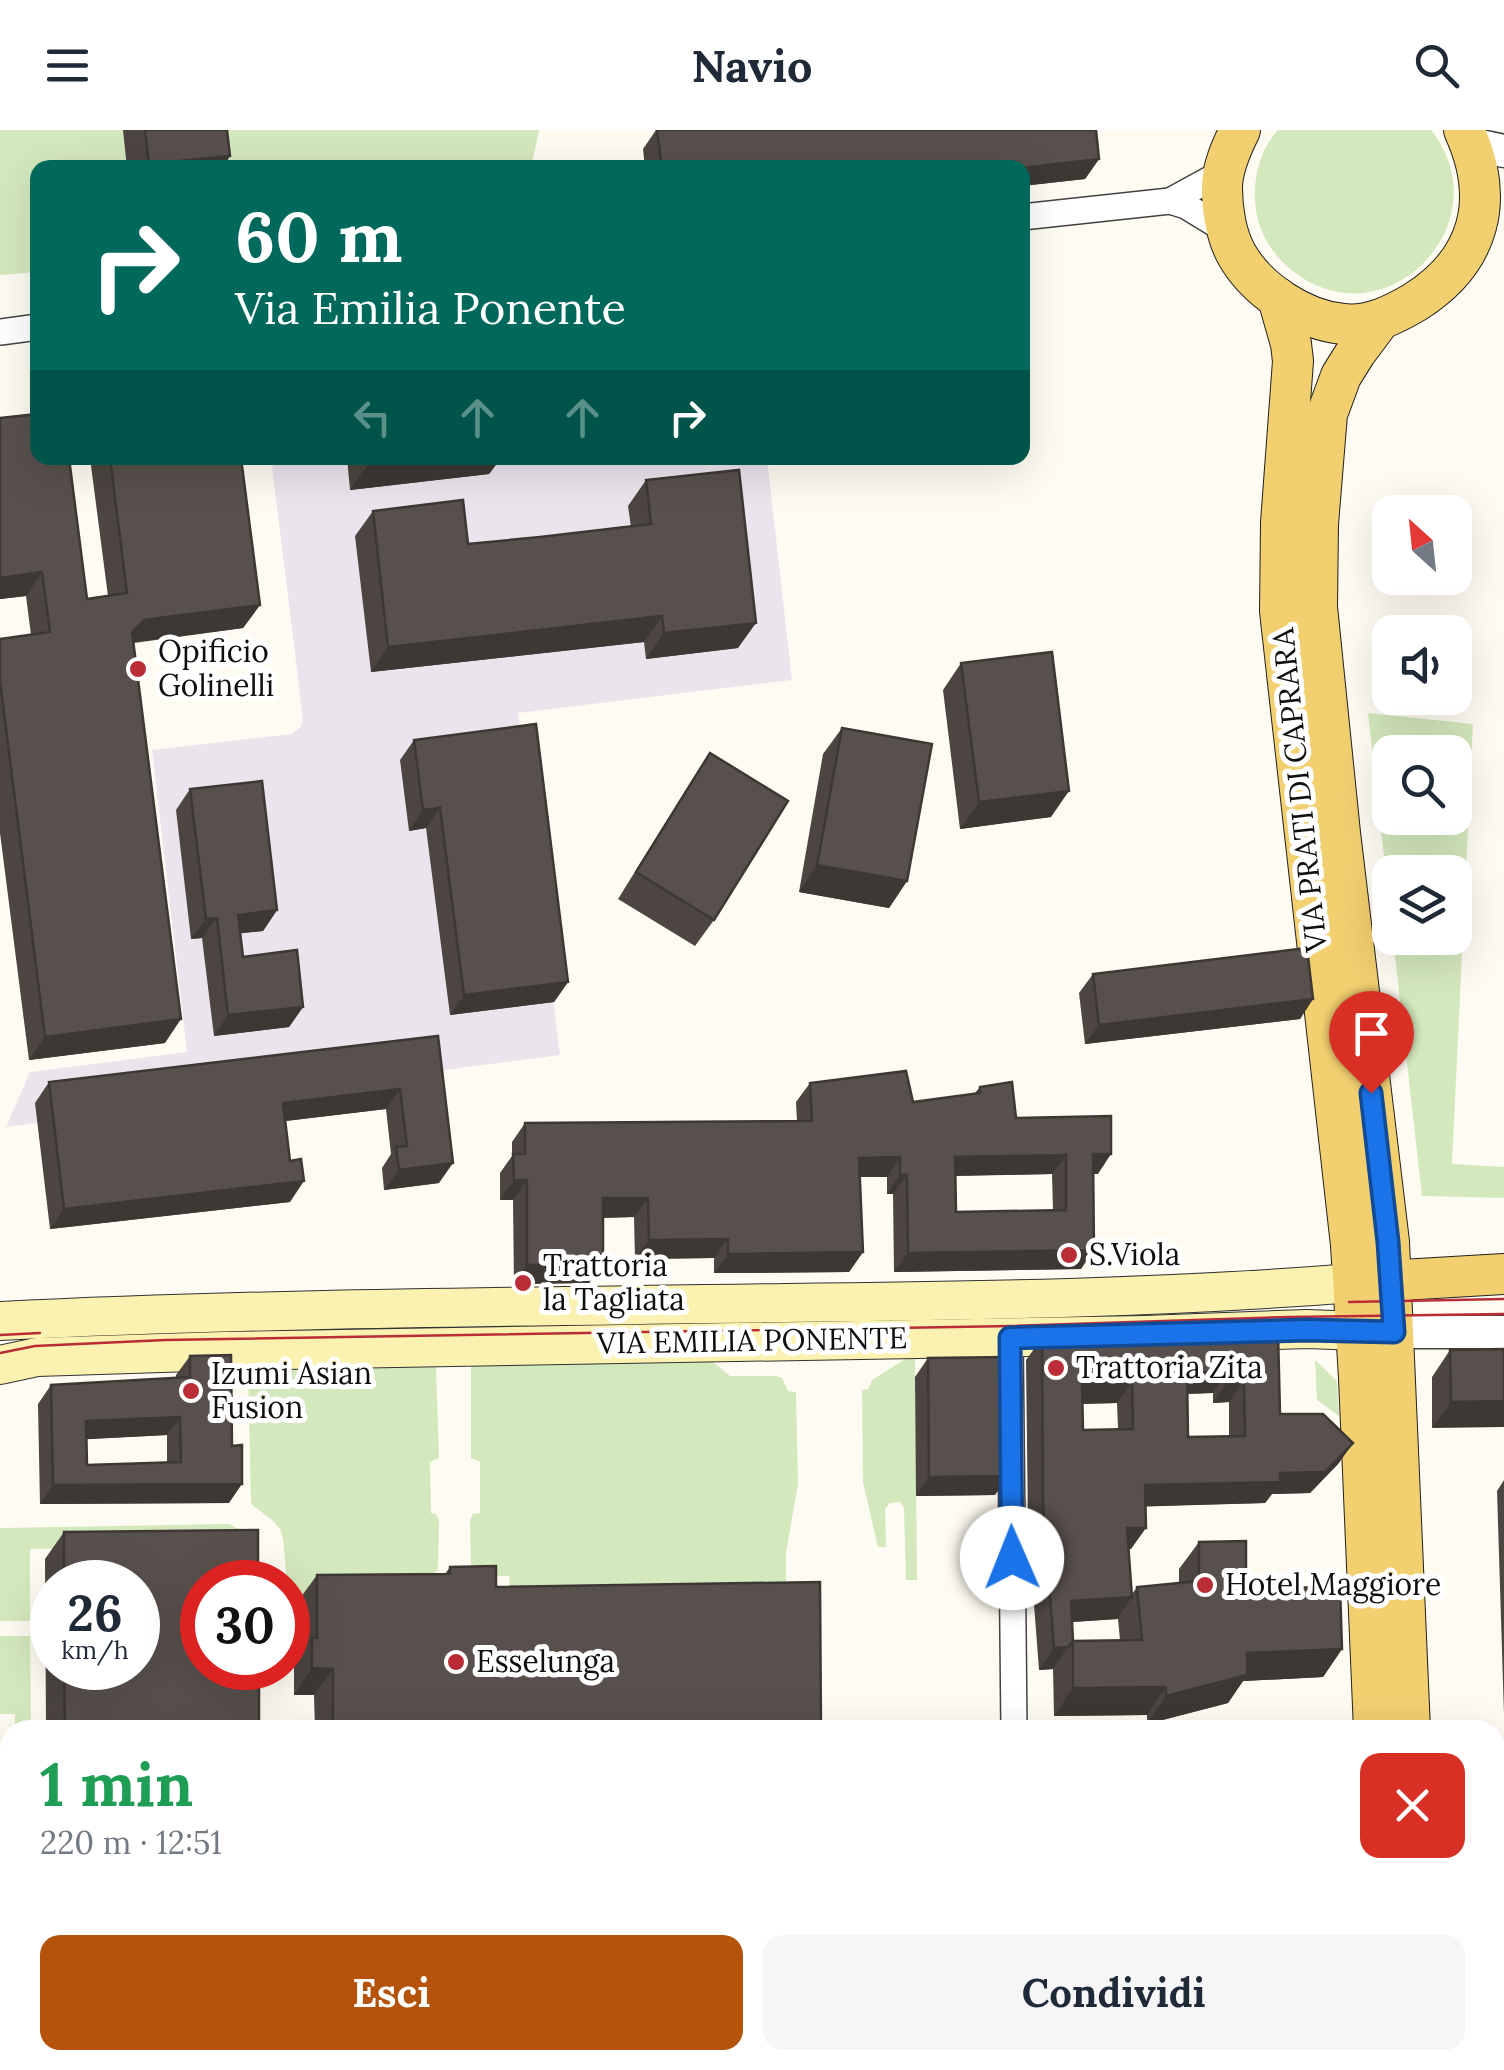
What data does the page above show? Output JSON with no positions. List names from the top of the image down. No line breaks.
{"streets":{"main road":["VIA PRATI DI CAPRARA","VIA EMILIA PONENTE"]},"crossings":[["VIA PRATI DI CAPRARA","VIA EMILIA PONENTE"]],"places":["Opificio Golinelli","S.Viola","Trattoria la Tagliata","Trattoria Zita","Izumi Asian Fusion","Hotel Maggiore","Esselunga"],"north":"top left","page":{"header":"Navio","turn":["60 m","Via Emilia Ponente"],"speed":"26 km/h","limit":"30","heading":["1 min","220 m · 12:51"],"buttons":["Esci","Condividi"]}}
